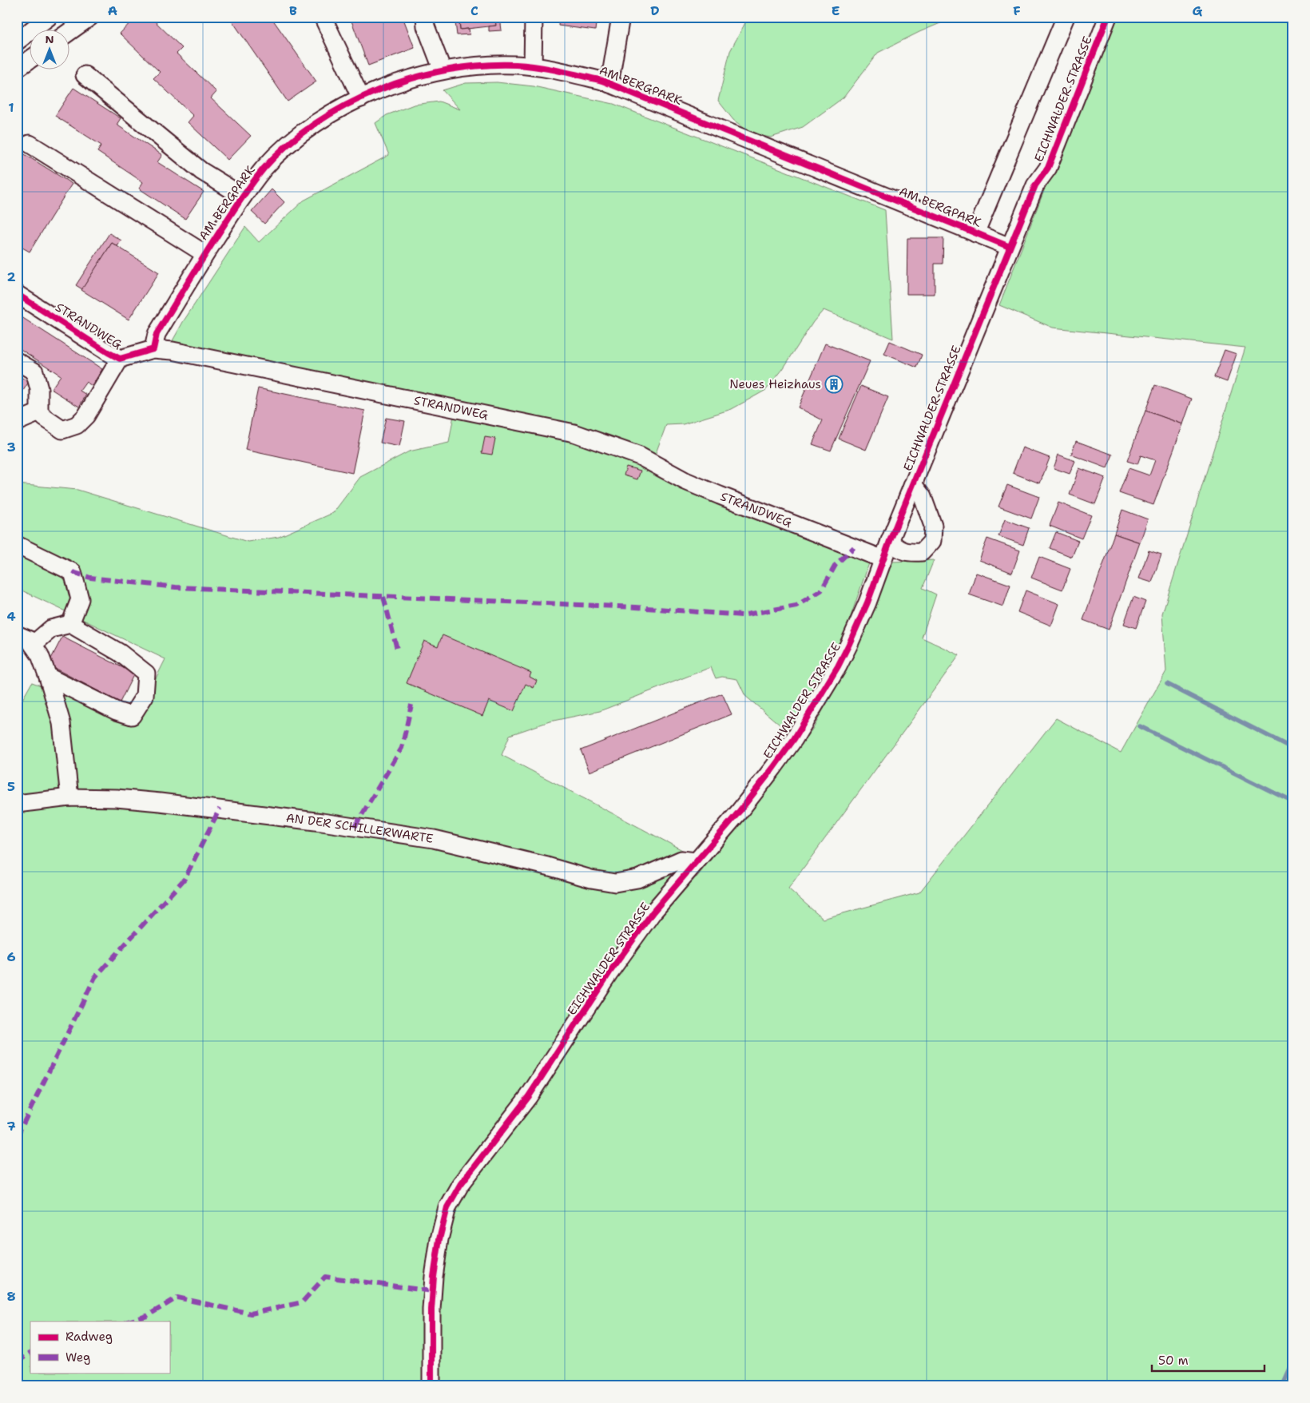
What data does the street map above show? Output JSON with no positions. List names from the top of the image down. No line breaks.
{"streets":{"street":["AM BERGPARK","EICHWALDER STRASSE","STRANDWEG","AN DER SCHILLERWARTE"]},"crossings":[["AM BERGPARK","EICHWALDER STRASSE"],["AM BERGPARK","STRANDWEG"],["EICHWALDER STRASSE","STRANDWEG"],["EICHWALDER STRASSE","AN DER SCHILLERWARTE"]],"places":{"building":["Neues Heizhaus"]},"legend":["Radweg","Weg"],"scale_bar":"50 m","north":"top","grid":{"columns":["A","B","C","D","E","F","G"],"rows":["1","2","3","4","5","6","7","8"]}}
